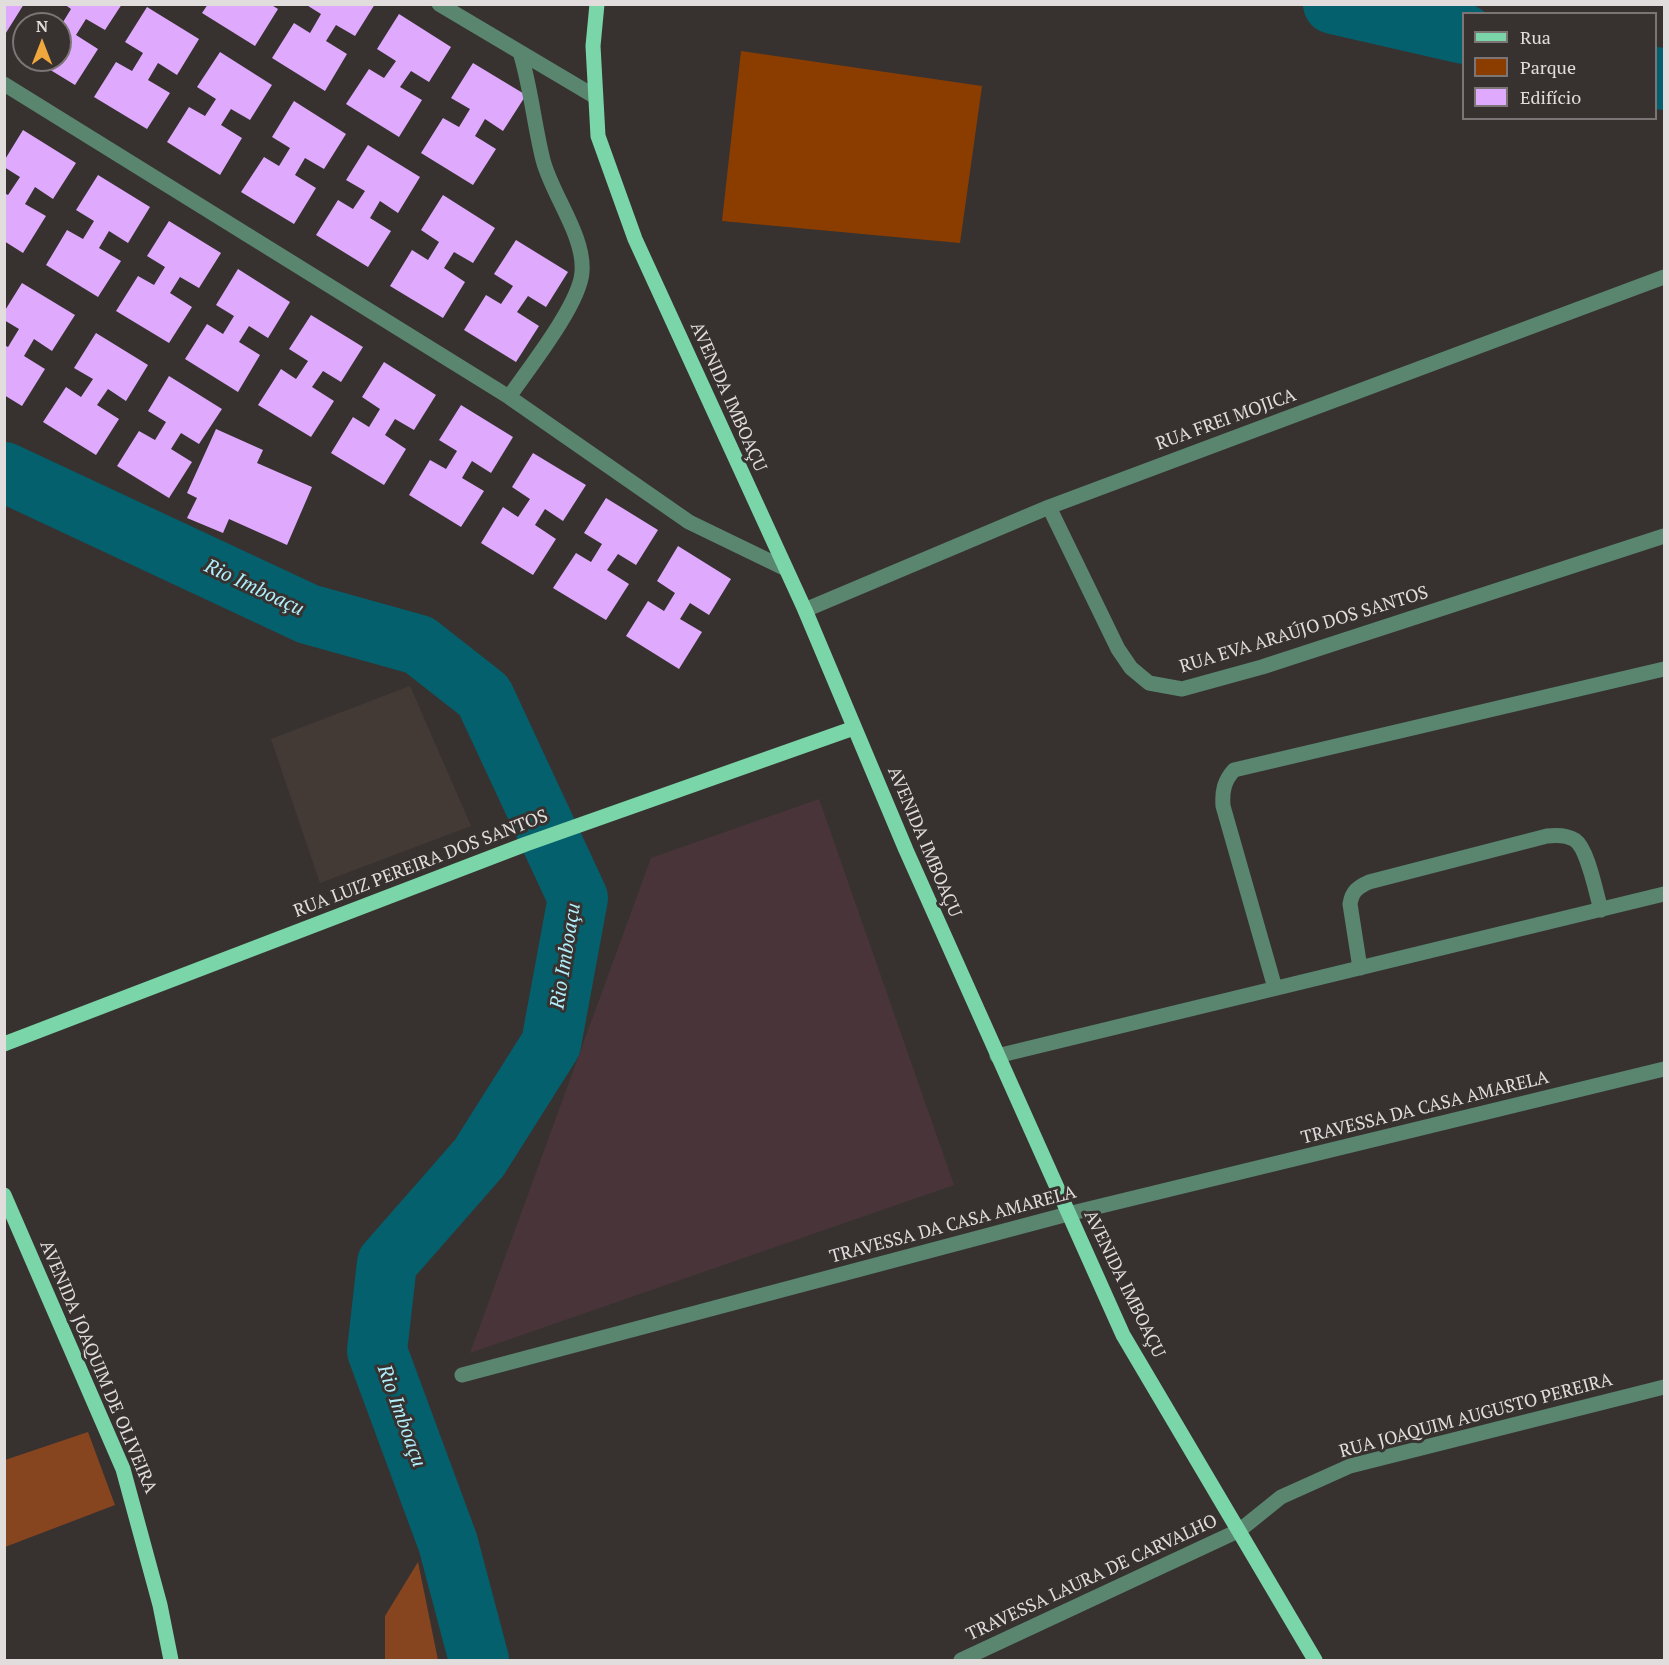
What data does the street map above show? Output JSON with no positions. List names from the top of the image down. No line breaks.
{"streets":{"main road":["AVENIDA IMBOAÇU","RUA LUIZ PEREIRA DOS SANTOS","AVENIDA JOAQUIM DE OLIVEIRA"],"street":["RUA FREI MOJICA","RUA EVA ARAÚJO DOS SANTOS","TRAVESSA DA CASA AMARELA","RUA JOAQUIM AUGUSTO PEREIRA","TRAVESSA LAURA DE CARVALHO"]},"crossings":[["AVENIDA IMBOAÇU","RUA FREI MOJICA"],["AVENIDA IMBOAÇU","RUA LUIZ PEREIRA DOS SANTOS"],["AVENIDA IMBOAÇU","TRAVESSA DA CASA AMARELA"],["AVENIDA IMBOAÇU","RUA JOAQUIM AUGUSTO PEREIRA"],["AVENIDA IMBOAÇU","TRAVESSA LAURA DE CARVALHO"],["RUA FREI MOJICA","RUA EVA ARAÚJO DOS SANTOS"],["RUA JOAQUIM AUGUSTO PEREIRA","TRAVESSA LAURA DE CARVALHO"]],"water":["Rio Imboaçu"],"legend":["Rua","Parque","Edifício"],"north":"top"}
